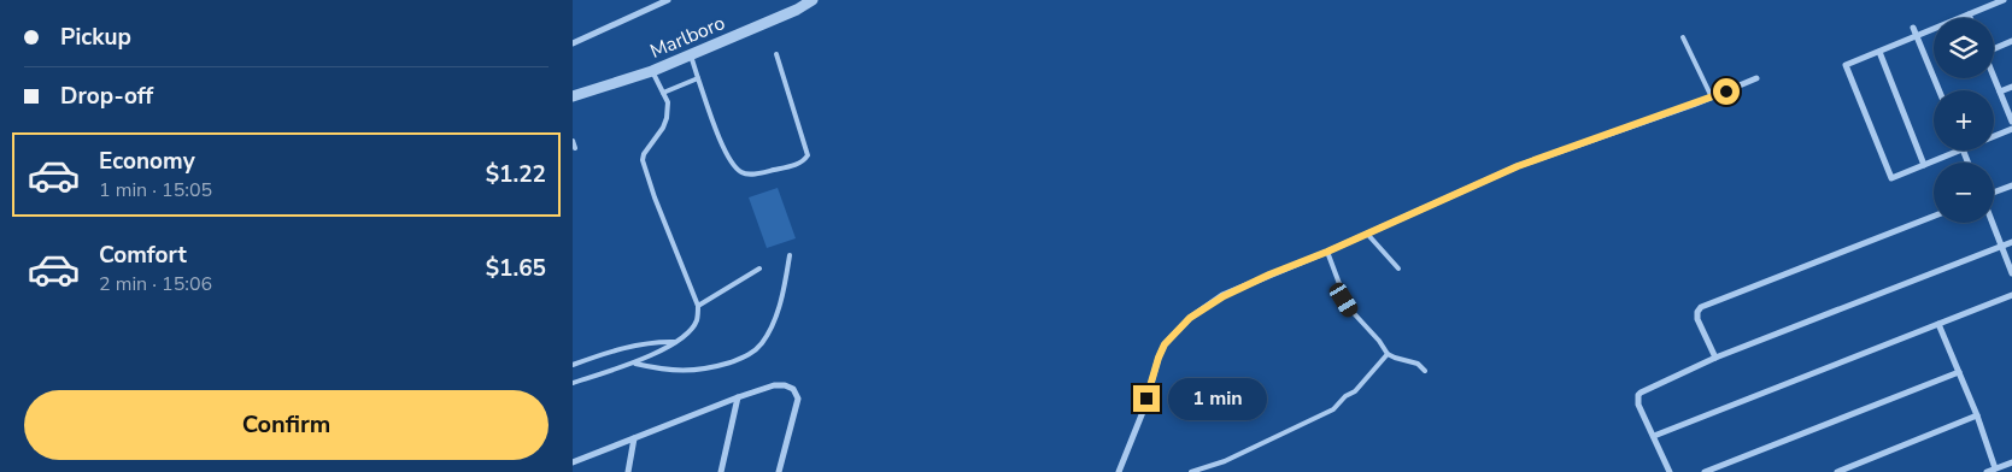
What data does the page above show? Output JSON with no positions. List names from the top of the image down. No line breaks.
{"streets":{"street":["Marlboro"]},"page":{"banner":["Pickup","Drop-off"],"map_buttons":["+","−"],"list":[{"name":"Economy","note":"1 min · 15:05","value":"$1.22"},{"name":"Comfort","note":"2 min · 15:06","value":"$1.65"}],"buttons":"Confirm","bubble":"1 min"}}
